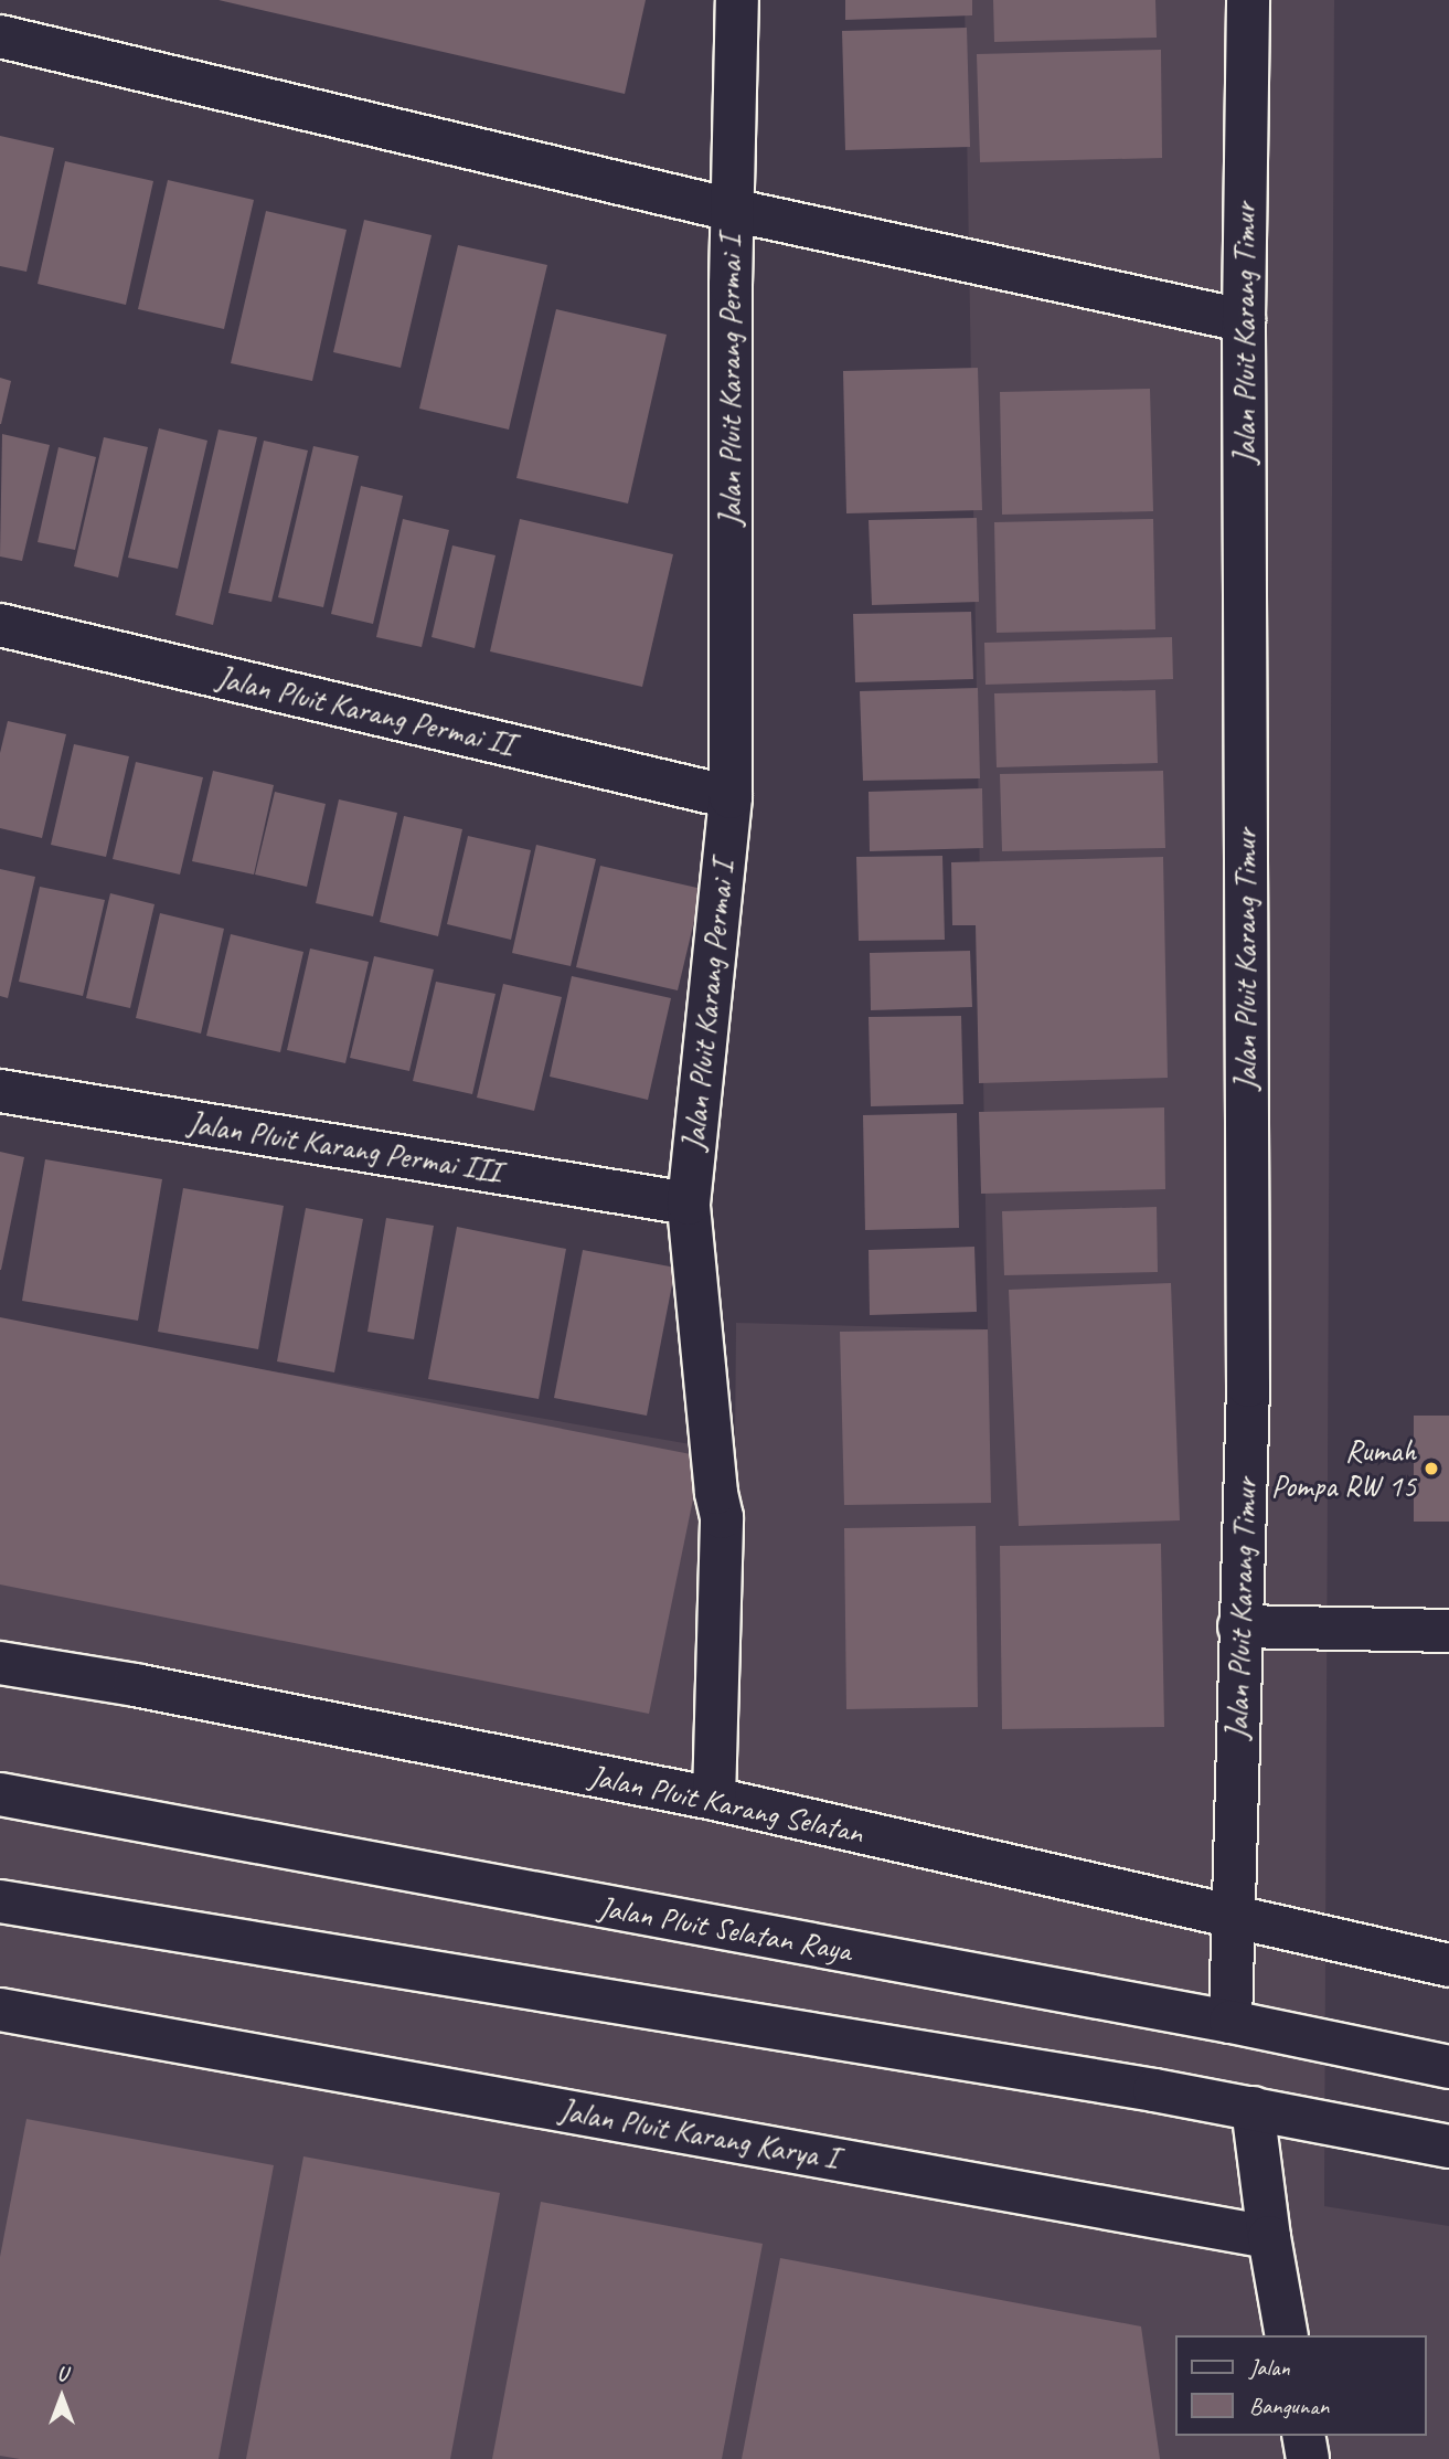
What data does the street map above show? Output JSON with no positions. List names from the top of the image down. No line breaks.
{"streets":{"street":["Jalan Pluit Karang Timur","Jalan Pluit Karang Permai I","Jalan Pluit Karang Permai II","Jalan Pluit Karang Permai III","Jalan Pluit Karang Selatan","Jalan Pluit Selatan Raya","Jalan Pluit Karang Karya I"]},"crossings":[["Jalan Pluit Karang Timur","Jalan Pluit Karang Selatan"],["Jalan Pluit Karang Timur","Jalan Pluit Selatan Raya"],["Jalan Pluit Karang Permai I","Jalan Pluit Karang Permai II"],["Jalan Pluit Karang Permai I","Jalan Pluit Karang Permai III"],["Jalan Pluit Karang Permai I","Jalan Pluit Karang Selatan"]],"places":["Rumah Pompa RW 15"],"legend":["Jalan","Bangunan"],"north":"top"}
